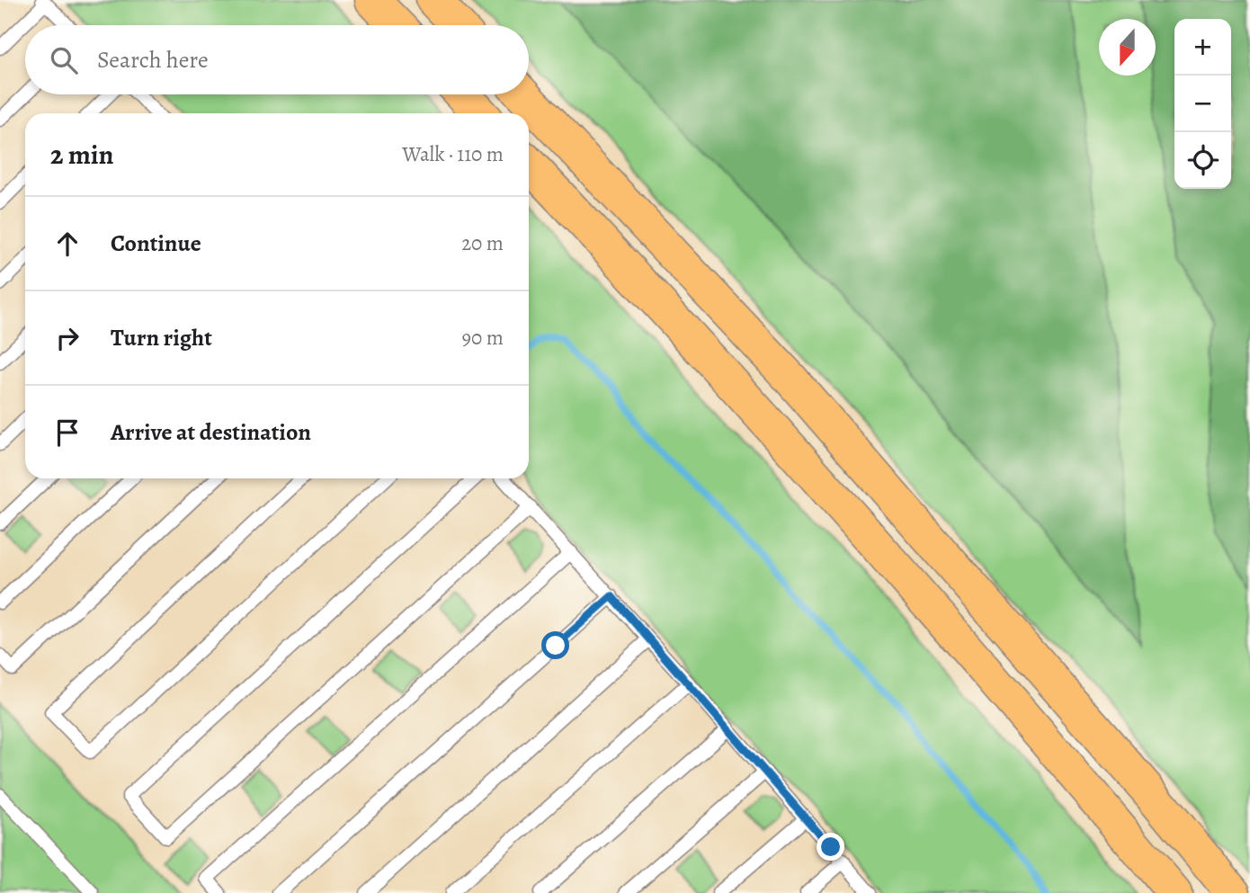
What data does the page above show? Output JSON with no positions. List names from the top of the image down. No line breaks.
{"north":"bottom","page":{"map_buttons":["+","−"],"search":"Search here","heading":["2 min","Walk · 110 m"],"list":[["Continue","20 m"],["Turn right","90 m"],"Arrive at destination"]}}
